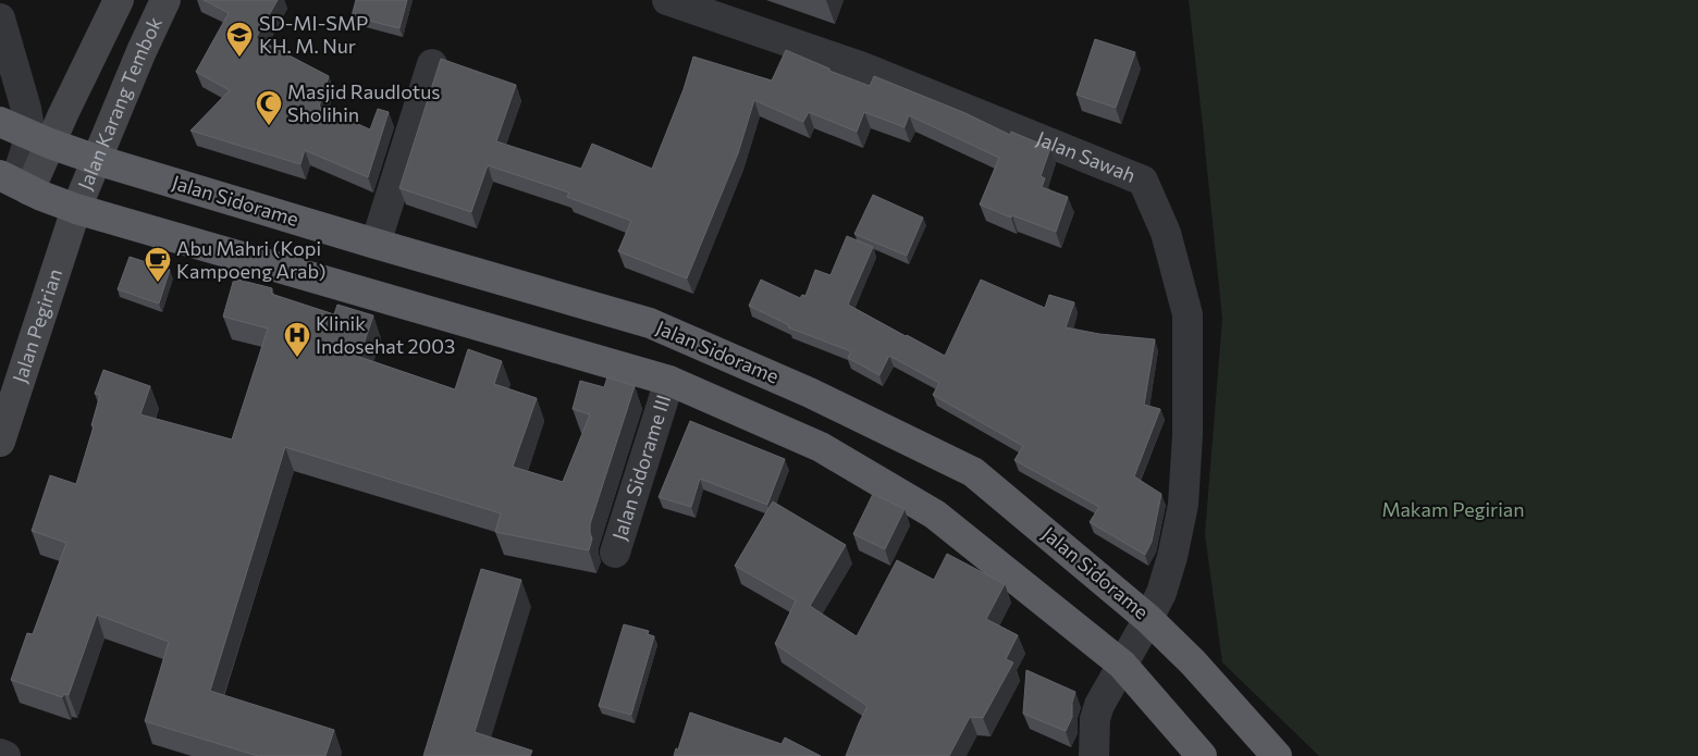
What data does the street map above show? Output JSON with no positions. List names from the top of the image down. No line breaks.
{"streets":{"highway":["Jalan Sidorame"],"main road":["Jalan Karang Tembok","Jalan Pegirian"],"street":["Jalan Sawah","Jalan Sidorame III"]},"crossings":[["Jalan Karang Tembok","Jalan Sidorame"],["Jalan Karang Tembok","Jalan Pegirian"],["Jalan Sawah","Jalan Sidorame"]],"parks":["Makam Pegirian"],"places":{"school or university":["SD-MI-SMP KH. M. Nur"],"mosque":["Masjid Raudlotus Sholihin"],"cafe":["Abu Mahri (Kopi Kampoeng Arab)"],"hospital":["Klinik Indosehat 2003"]}}
